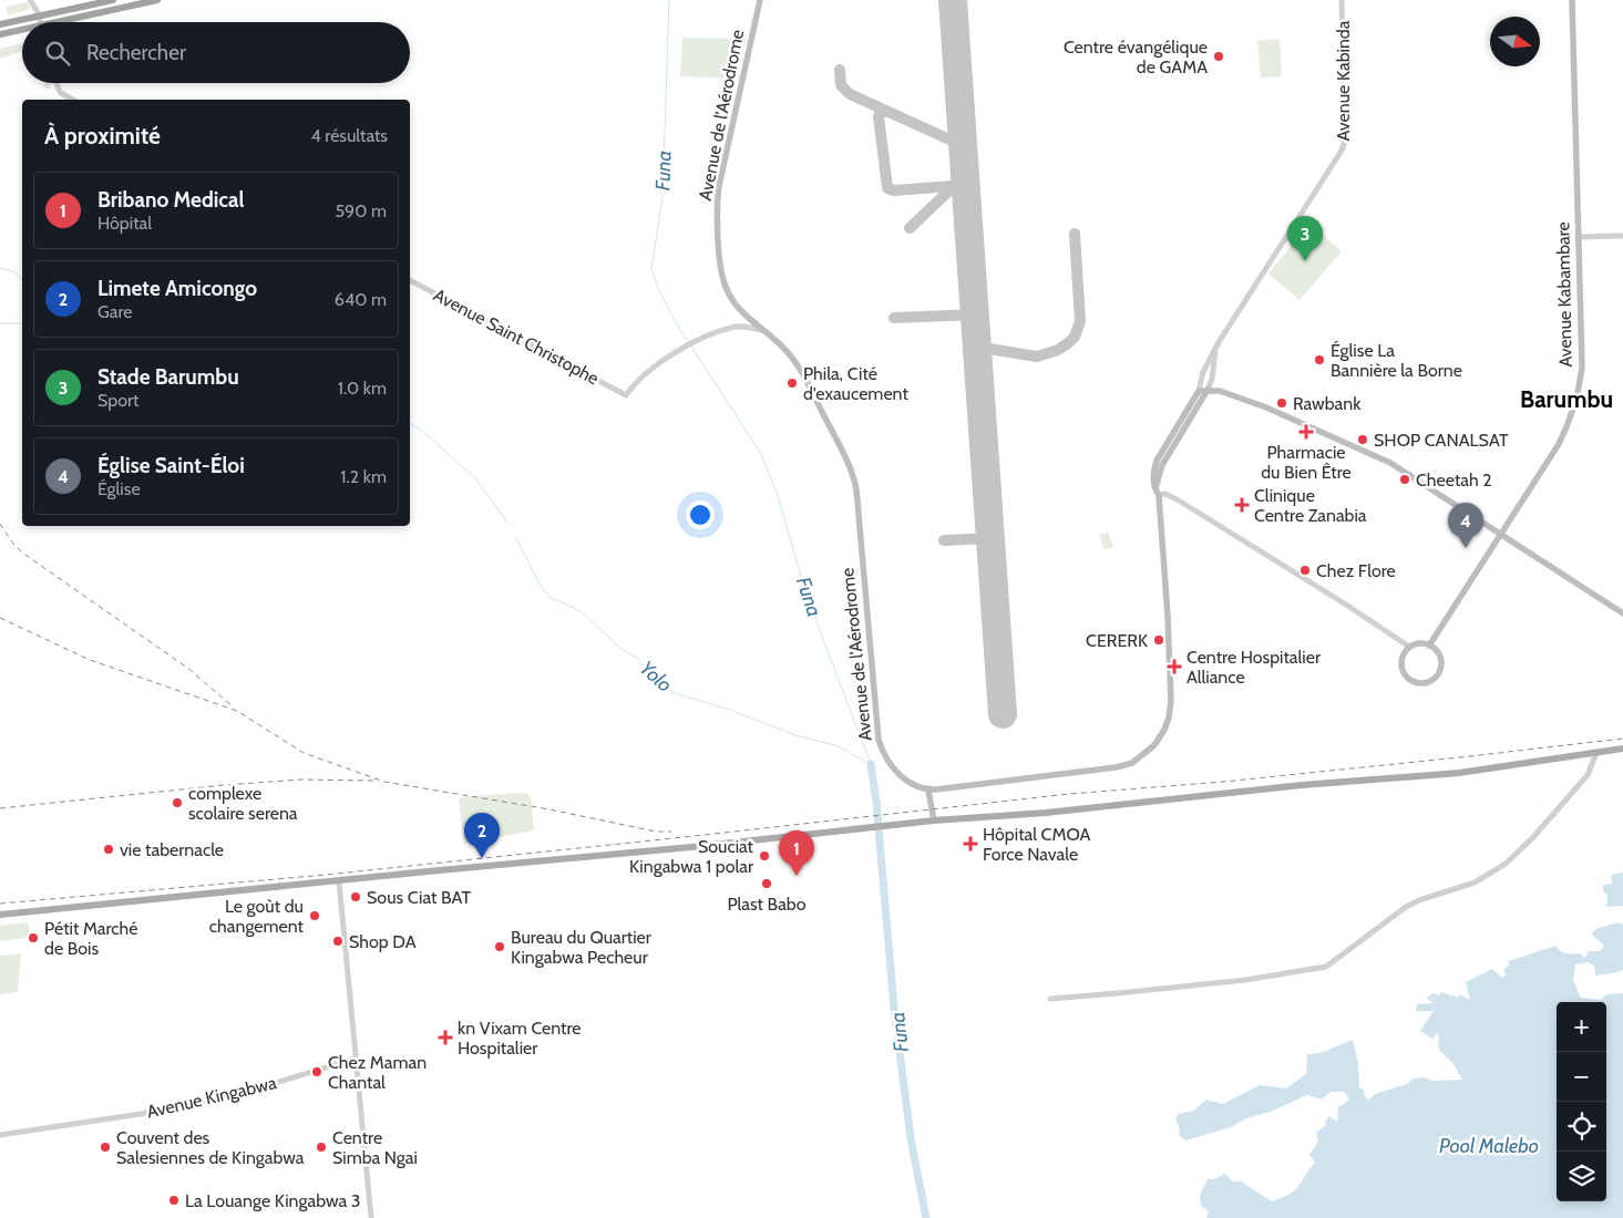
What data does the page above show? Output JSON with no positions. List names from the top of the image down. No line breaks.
{"streets":{"main road":["Avenue de l’Aérodrome","Avenue Kabambare"],"street":["Avenue Kabinda","Avenue Saint Christophe","Avenue Kingabwa"]},"crossings":[["Avenue de l’Aérodrome","Avenue Saint Christophe"]],"districts":["Barumbu"],"water":["Funa","Yolo","Pool Malebo"],"places":{"other":["Centre évangélique de GAMA","Église La Bannière la Borne","Phila, Cité d'exaucement","Rawbank","SHOP CANALSAT","Cheetah 2","Chez Flore","CERERK","complexe scolaire serena","vie tabernacle","Souciat Kingabwa 1 polar","Plast Babo","Sous Ciat BAT","Le goùt du changement","Pétit Marché de Bois","Shop DA","Bureau du Quartier Kingabwa Pecheur","Chez Maman Chantal","Couvent des Salesiennes de Kingabwa","Centre Simba Ngai","La Louange Kingabwa 3"],"health":["Pharmacie du Bien Être","Clinique Centre Zanabia","Centre Hospitalier Alliance","Hôpital CMOA Force Navale","kn Vixam Centre Hospitalier"]},"north":"right","page":{"search":"Rechercher","heading":["À proximité","4 résultats"],"list":[{"mark":"1","name":"Bribano Medical","note":"Hôpital","value":"590 m"},{"mark":"2","name":"Limete Amicongo","note":"Gare","value":"640 m"},{"mark":"3","name":"Stade Barumbu","note":"Sport","value":"1.0 km"},{"mark":"4","name":"Église Saint-Éloi","note":"Église","value":"1.2 km"}],"pins":["3","4","2","1"],"map_buttons":["+","−"]}}
